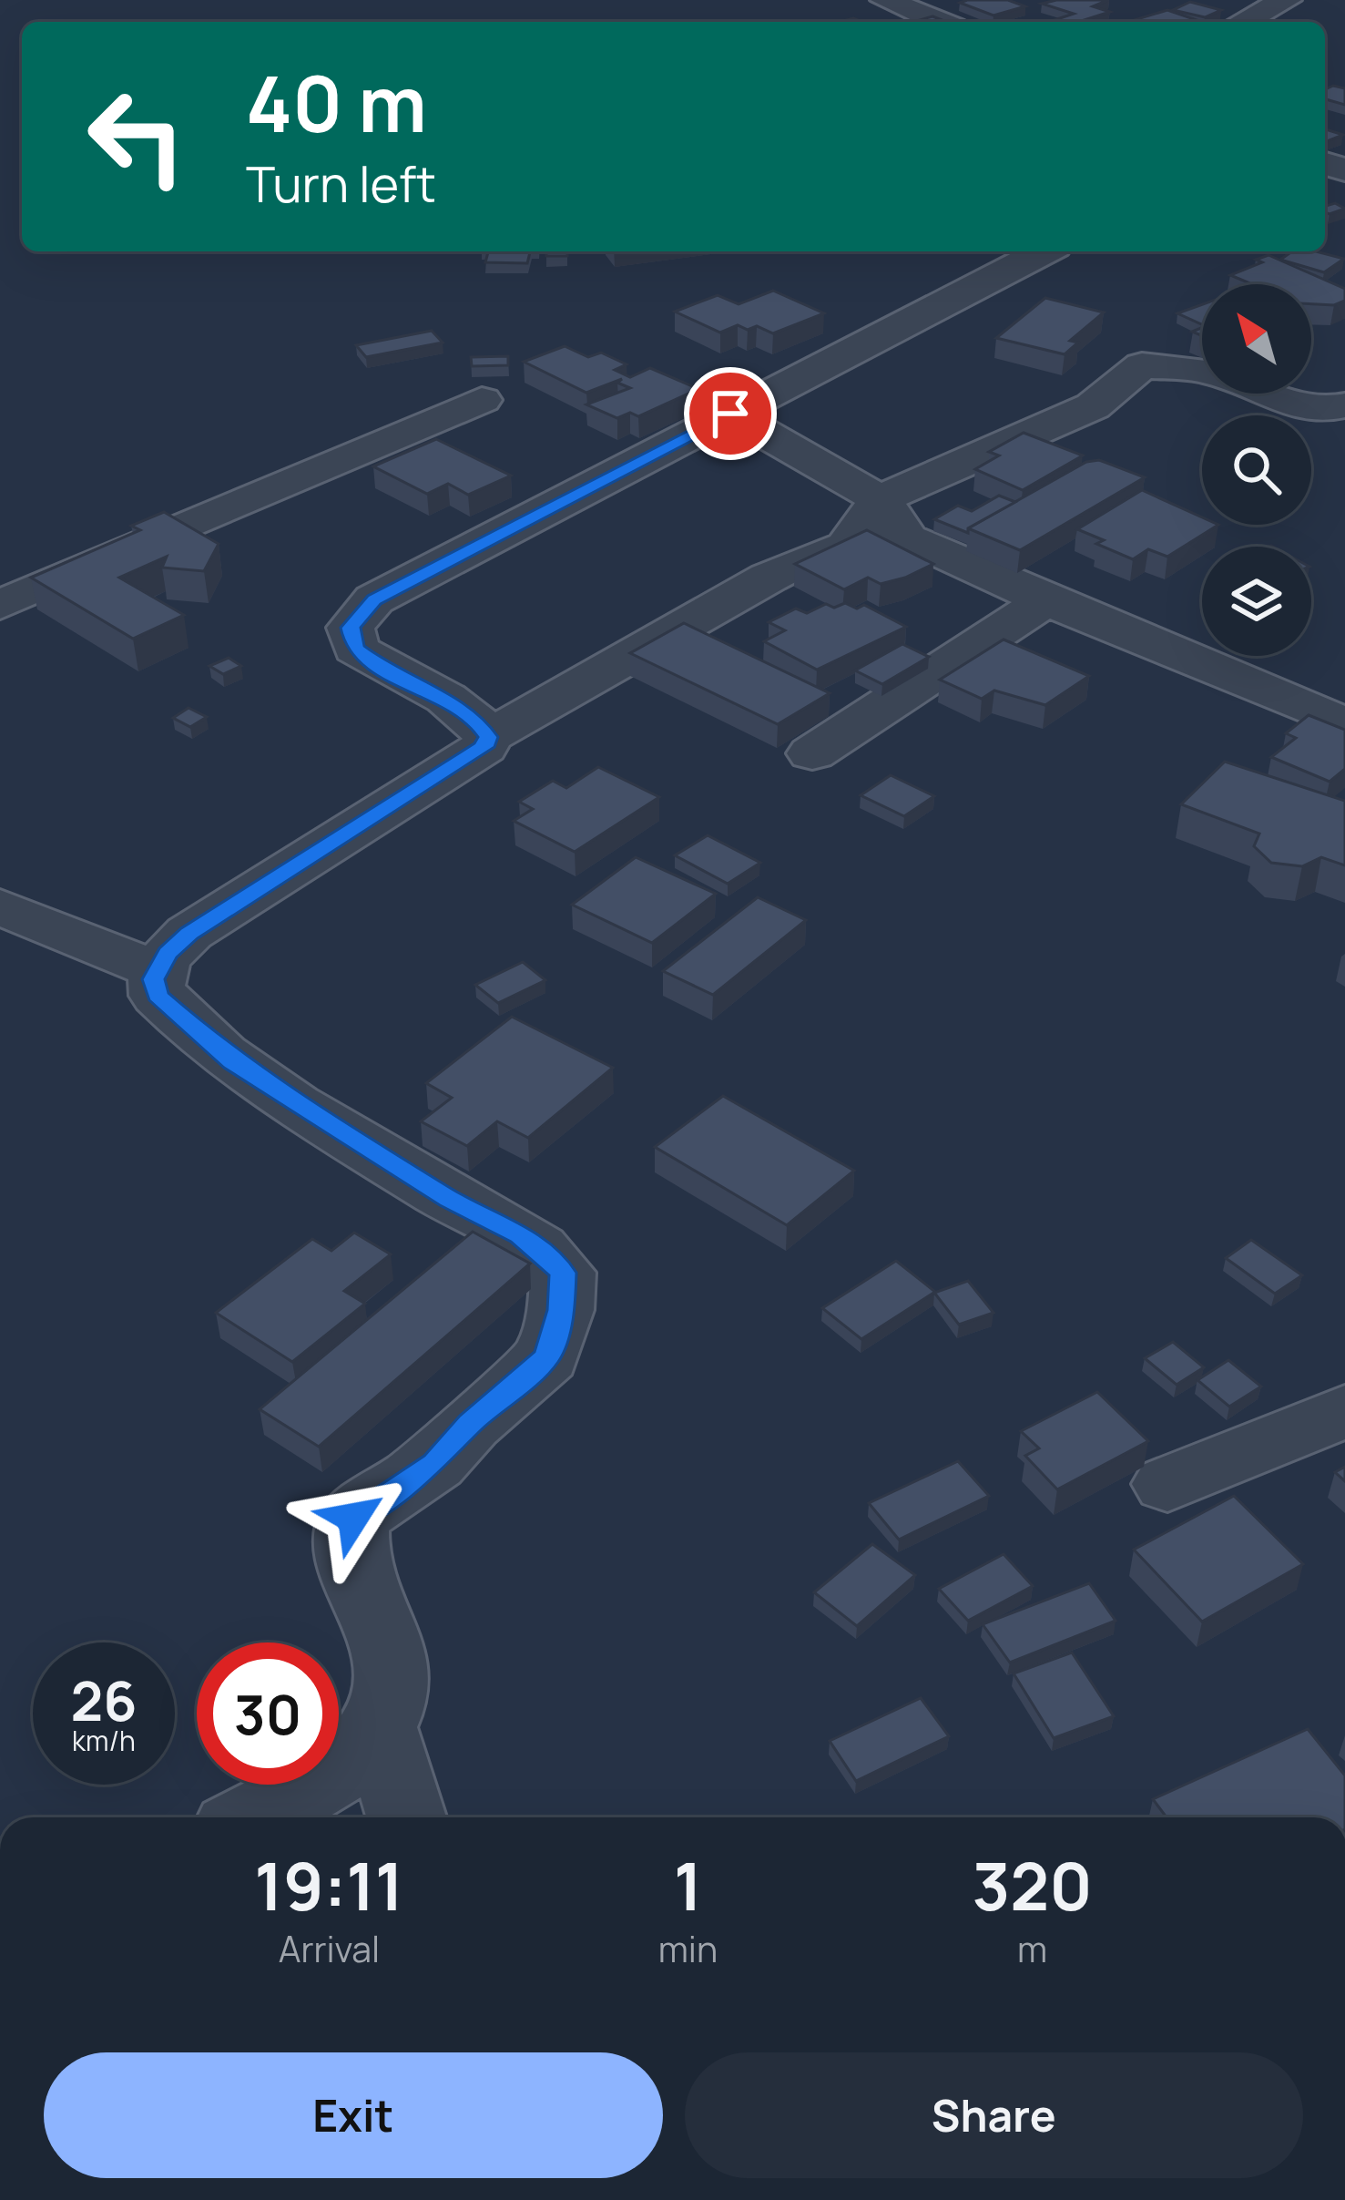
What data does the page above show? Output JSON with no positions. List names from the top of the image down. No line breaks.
{"north":"top left","page":{"turn":["40 m","Turn left"],"speed":"26 km/h","limit":"30","eta":["19:11","Arrival","1","min","320","m"],"buttons":["Exit","Share"]}}
